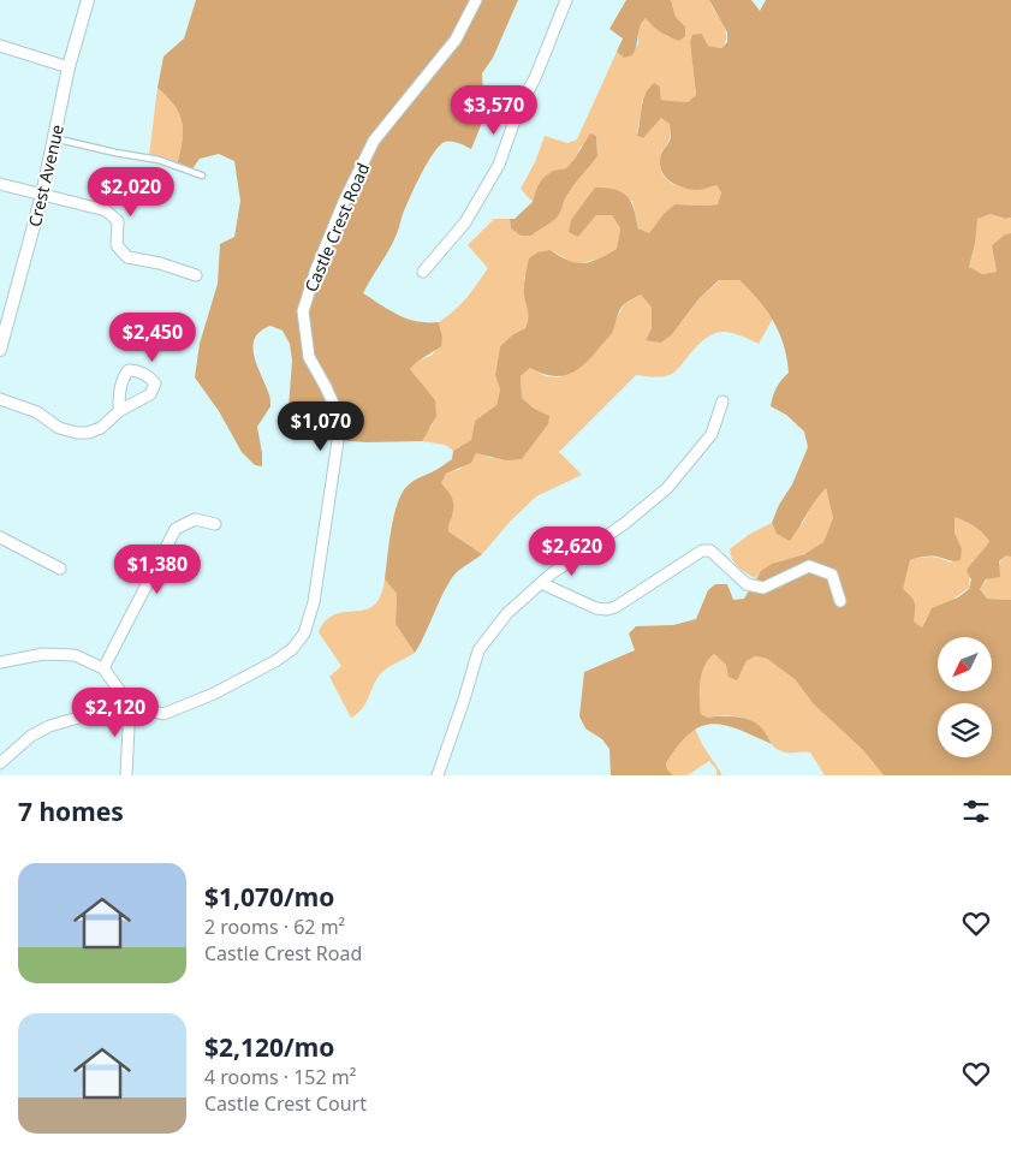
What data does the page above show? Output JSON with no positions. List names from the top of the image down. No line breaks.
{"streets":{"street":["Crest Avenue","Castle Crest Road"]},"north":"bottom left","page":{"price":["$3,570","$2,020","$2,450","$1,070","$2,620","$1,380","$2,120"],"heading":"7 homes","list":[{"name":"$1,070/mo","note":"2 rooms · 62 m² · Castle Crest Road"},{"name":"$2,120/mo","note":"4 rooms · 152 m² · Castle Crest Court"}]}}
